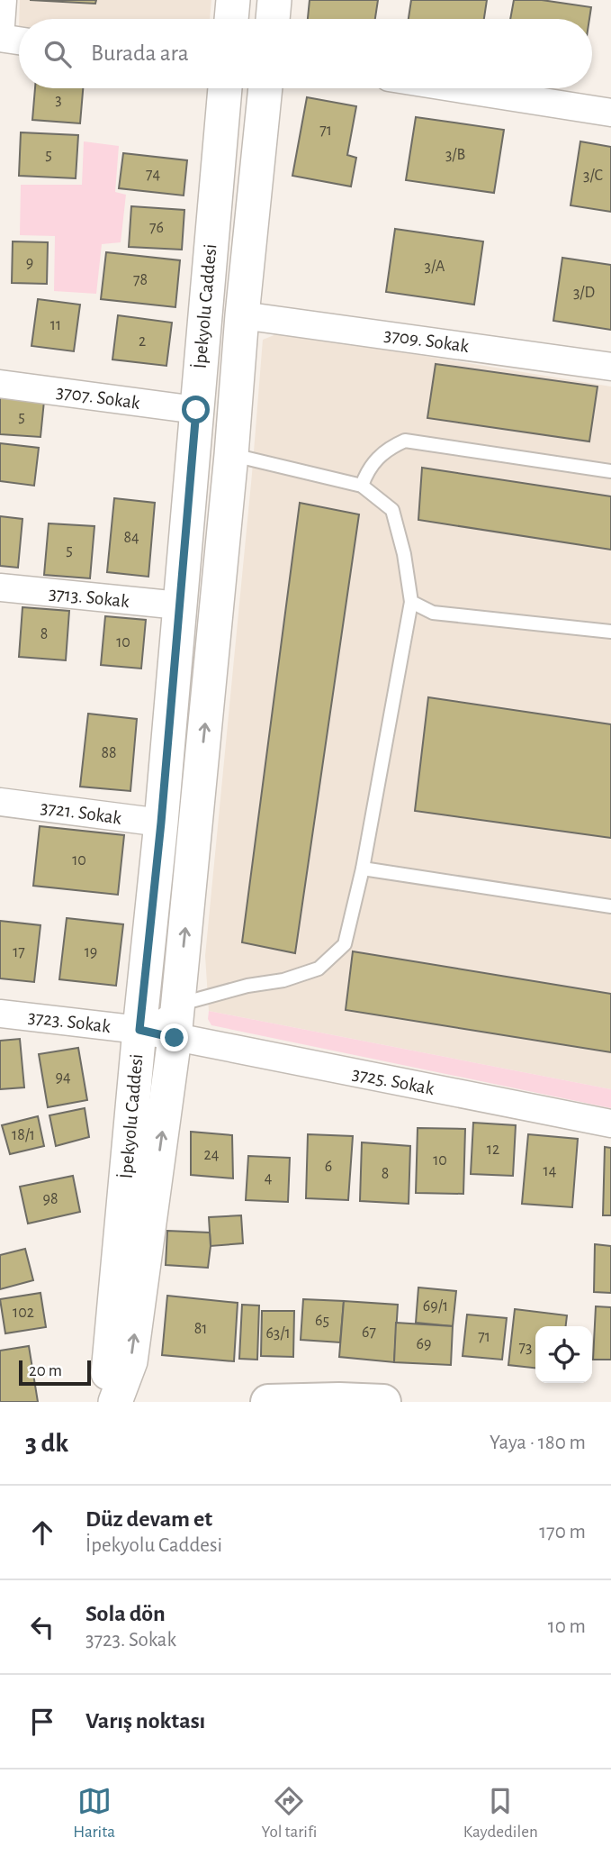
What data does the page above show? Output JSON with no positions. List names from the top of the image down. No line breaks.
{"streets":{"street":["İpekyolu Caddesi","3709. Sokak","3707. Sokak","3713. Sokak","3721. Sokak","3723. Sokak","3725. Sokak"]},"crossings":[["İpekyolu Caddesi","3707. Sokak"],["İpekyolu Caddesi","3713. Sokak"],["İpekyolu Caddesi","3721. Sokak"],["İpekyolu Caddesi","3723. Sokak"],["3723. Sokak","3725. Sokak"]],"house_numbers":["3","71","5","3/B","74","3/C","76","9","3/A","78","3/D","11","2","5","84","5","8","10","88","10","17","19","94","18/1","12","24","10","6","14","8","4","98","69/1","102","65","81","67","63/1","71","69","73"],"scale_bar":"20 m","page":{"search":"Burada ara","scale":"20 m","heading":["3 dk","Yaya · 180 m"],"list":[["Düz devam et","İpekyolu Caddesi","170 m"],["Sola dön","3723. Sokak","10 m"],"Varış noktası"],"nav":["Harita","Yol tarifi","Kaydedilen"]}}
